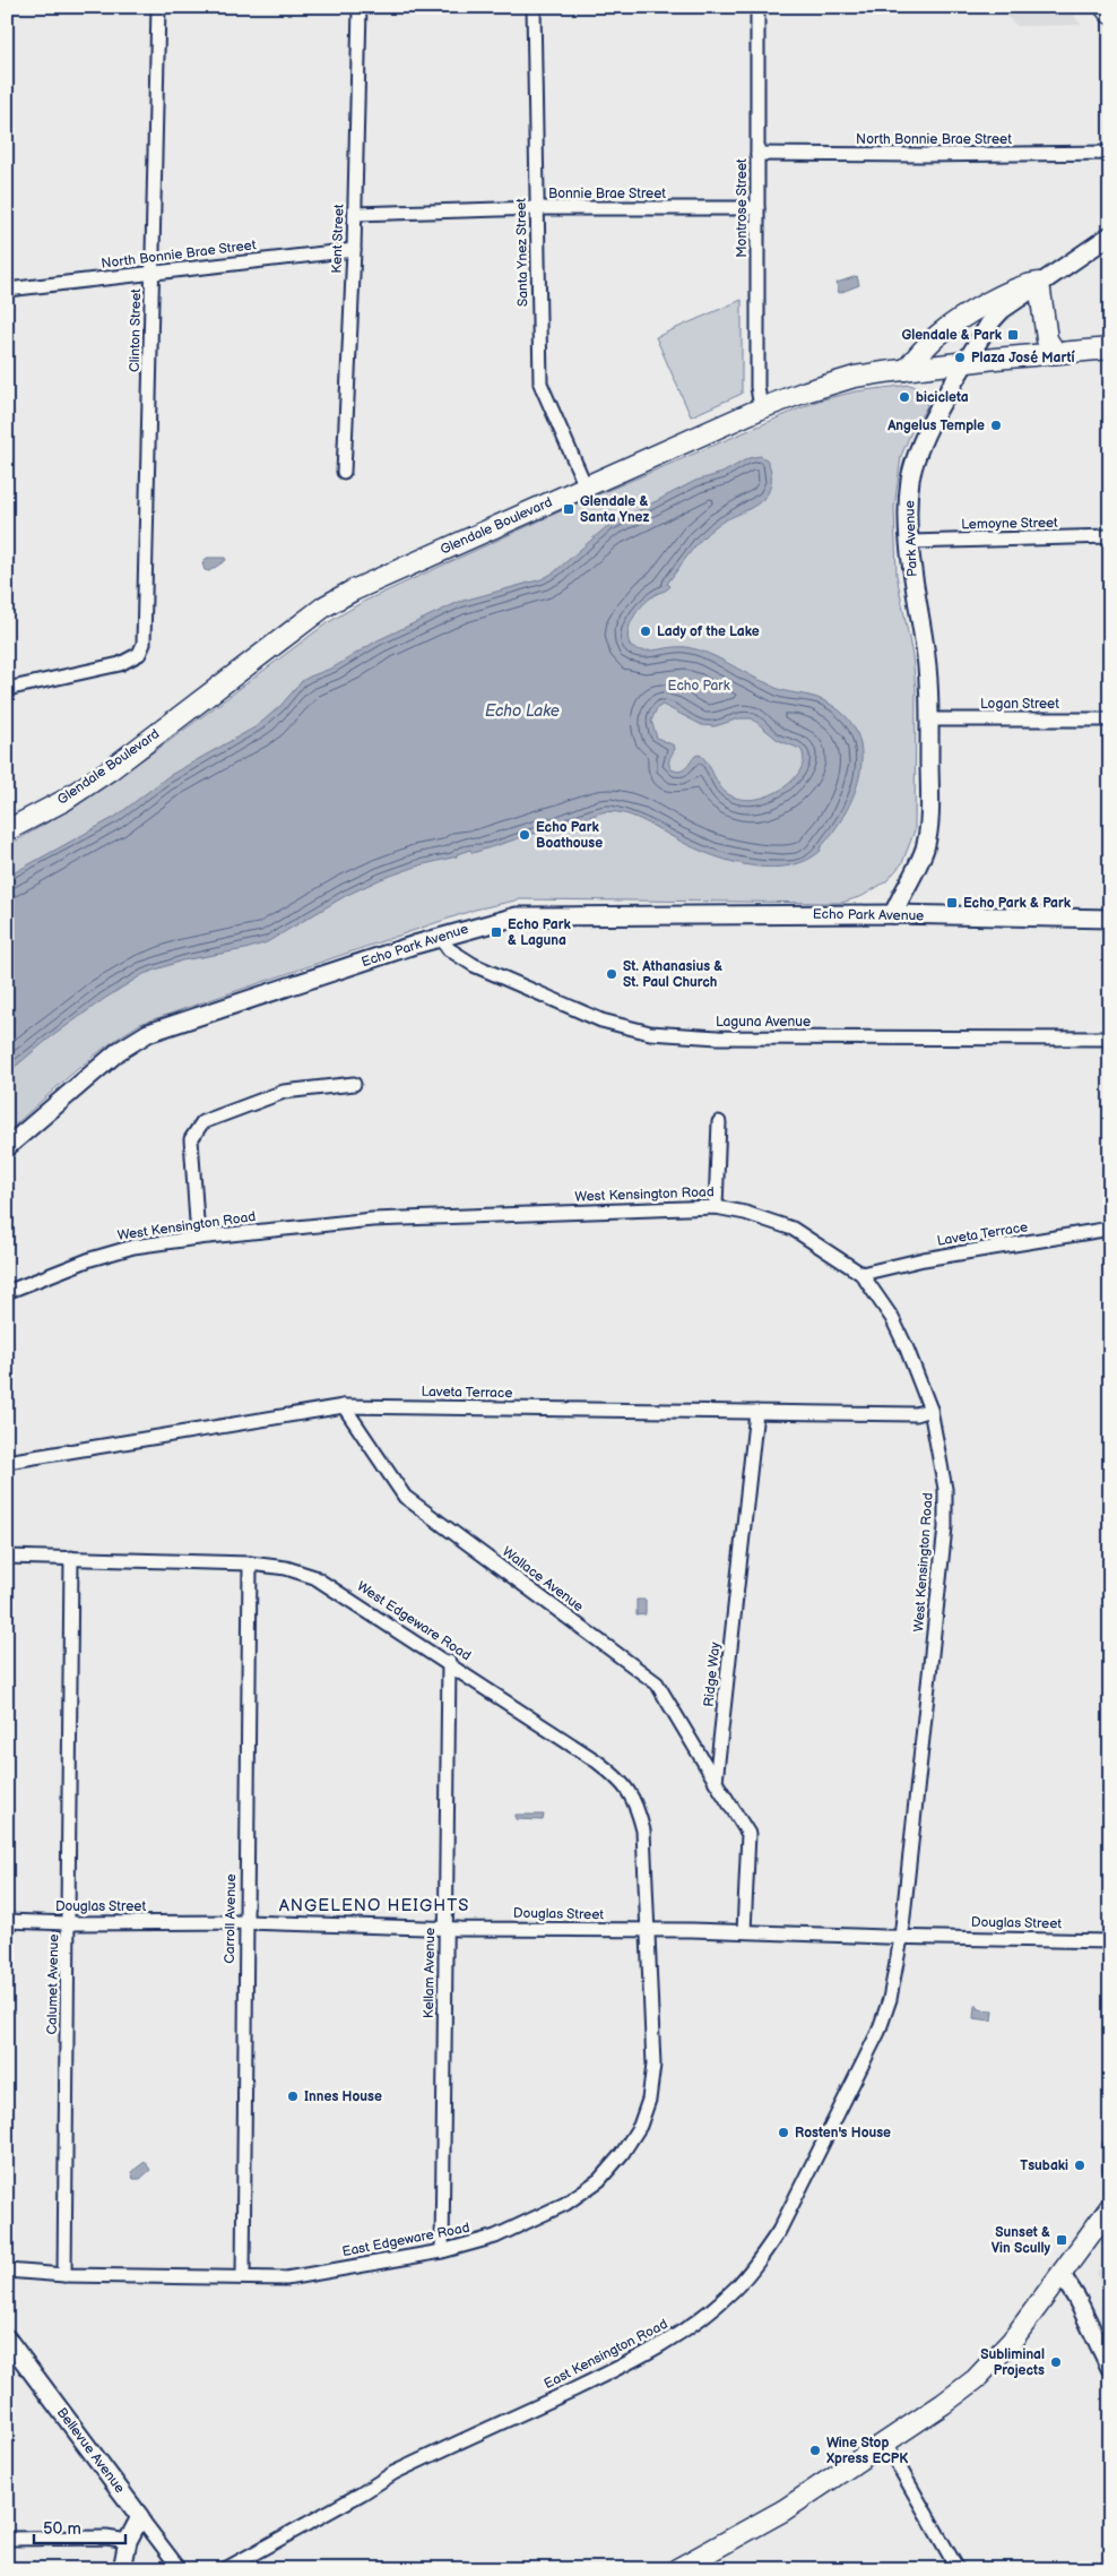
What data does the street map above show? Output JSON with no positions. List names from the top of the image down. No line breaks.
{"streets":{"main road":["Glendale Boulevard"],"street":["North Bonnie Brae Street","Bonnie Brae Street","Montrose Street","Kent Street","Santa Ynez Street","Clinton Street","Lemoyne Street","Park Avenue","Logan Street","Echo Park Avenue","Laguna Avenue","West Kensington Road","Laveta Terrace","Wallace Avenue","West Edgeware Road","Ridge Way","Douglas Street","Carroll Avenue","Kellam Avenue","Calumet Avenue","East Edgeware Road","East Kensington Road","Bellevue Avenue"]},"crossings":[["North Bonnie Brae Street","Montrose Street"],["North Bonnie Brae Street","Kent Street"],["North Bonnie Brae Street","Clinton Street"],["Bonnie Brae Street","Montrose Street"],["Bonnie Brae Street","Kent Street"],["Bonnie Brae Street","Santa Ynez Street"],["Montrose Street","Glendale Boulevard"],["Santa Ynez Street","Glendale Boulevard"],["Lemoyne Street","Park Avenue"],["Glendale Boulevard","Park Avenue"],["Park Avenue","Logan Street"],["Park Avenue","Echo Park Avenue"],["Echo Park Avenue","Laguna Avenue"],["West Kensington Road","Laveta Terrace"],["West Kensington Road","Douglas Street"],["West Kensington Road","East Kensington Road"],["Laveta Terrace","Wallace Avenue"],["Laveta Terrace","Ridge Way"],["Wallace Avenue","Ridge Way"],["West Edgeware Road","Douglas Street"],["West Edgeware Road","Carroll Avenue"],["West Edgeware Road","Kellam Avenue"],["West Edgeware Road","Calumet Avenue"],["West Edgeware Road","East Edgeware Road"],["Douglas Street","Carroll Avenue"],["Douglas Street","Kellam Avenue"],["Douglas Street","Calumet Avenue"],["Douglas Street","East Edgeware Road"],["Douglas Street","East Kensington Road"],["Carroll Avenue","East Edgeware Road"],["Kellam Avenue","East Edgeware Road"],["Calumet Avenue","East Edgeware Road"]],"districts":["ANGELENO HEIGHTS"],"water":["Echo Lake"],"parks":["Echo Park"],"places":{"transit":["Glendale & Park","Glendale & Santa Ynez","Echo Park & Park","Echo Park & Laguna","Sunset & Vin Scully"],"other":["Plaza José Martí","bicicleta","Angelus Temple","Lady of the Lake","Echo Park Boathouse","St. Athanasius & St. Paul Church","Innes House","Rosten's House","Tsubaki","Subliminal Projects","Wine Stop Xpress ECPK"]},"scale_bar":"50 m"}
